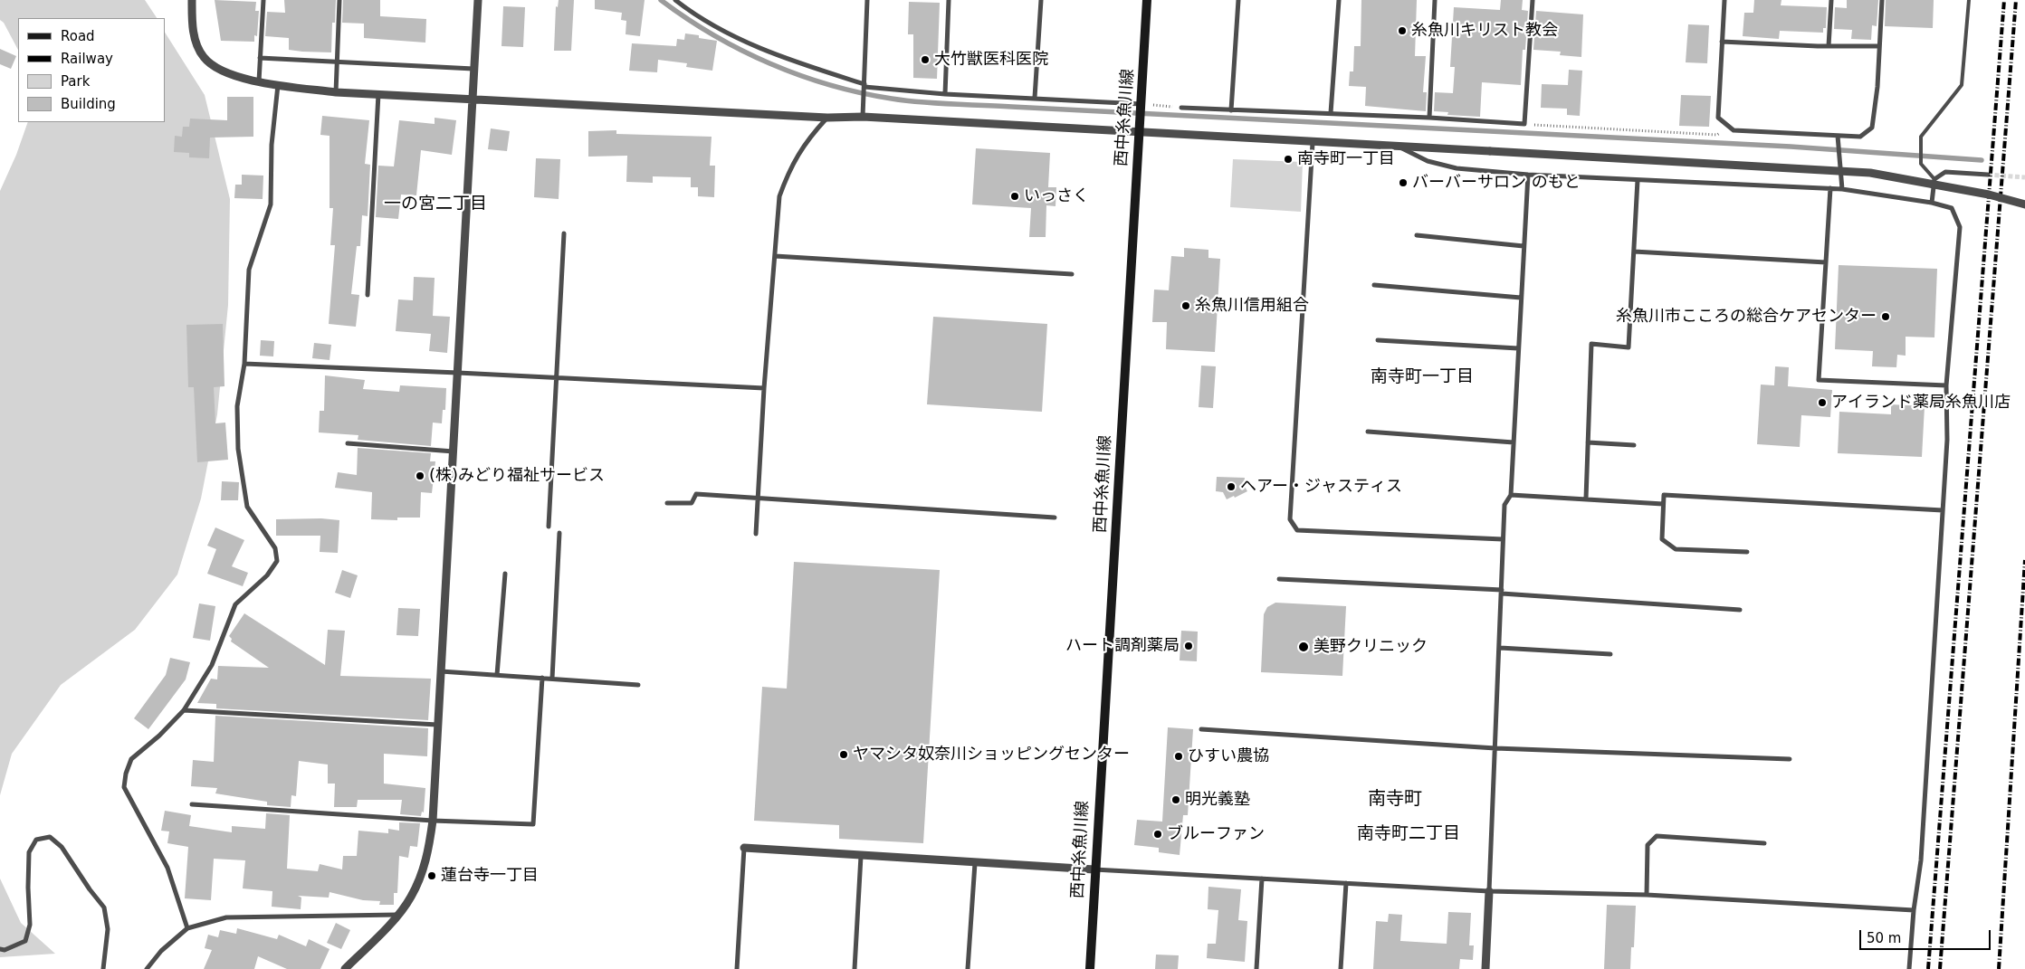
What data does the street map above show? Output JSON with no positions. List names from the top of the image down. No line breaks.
{"streets":{"main road":["西中糸魚川線"]},"districts":["一の宮二丁目","南寺町一丁目","南寺町","南寺町二丁目"],"places":["糸魚川キリスト教会","大竹獣医科医院","南寺町一丁目","バーバーサロン のもと","いっさく","糸魚川信用組合","糸魚川市こころの総合ケアセンター","アイランド薬局糸魚川店","(株)みどり福祉サービス","ヘアー・ジャスティス","ハート調剤薬局","美野クリニック","ヤマシタ奴奈川ショッピングセンター","ひすい農協","明光義塾","ブルーファン","蓮台寺一丁目"],"legend":["Road","Railway","Park","Building"],"scale_bar":"50 m"}
